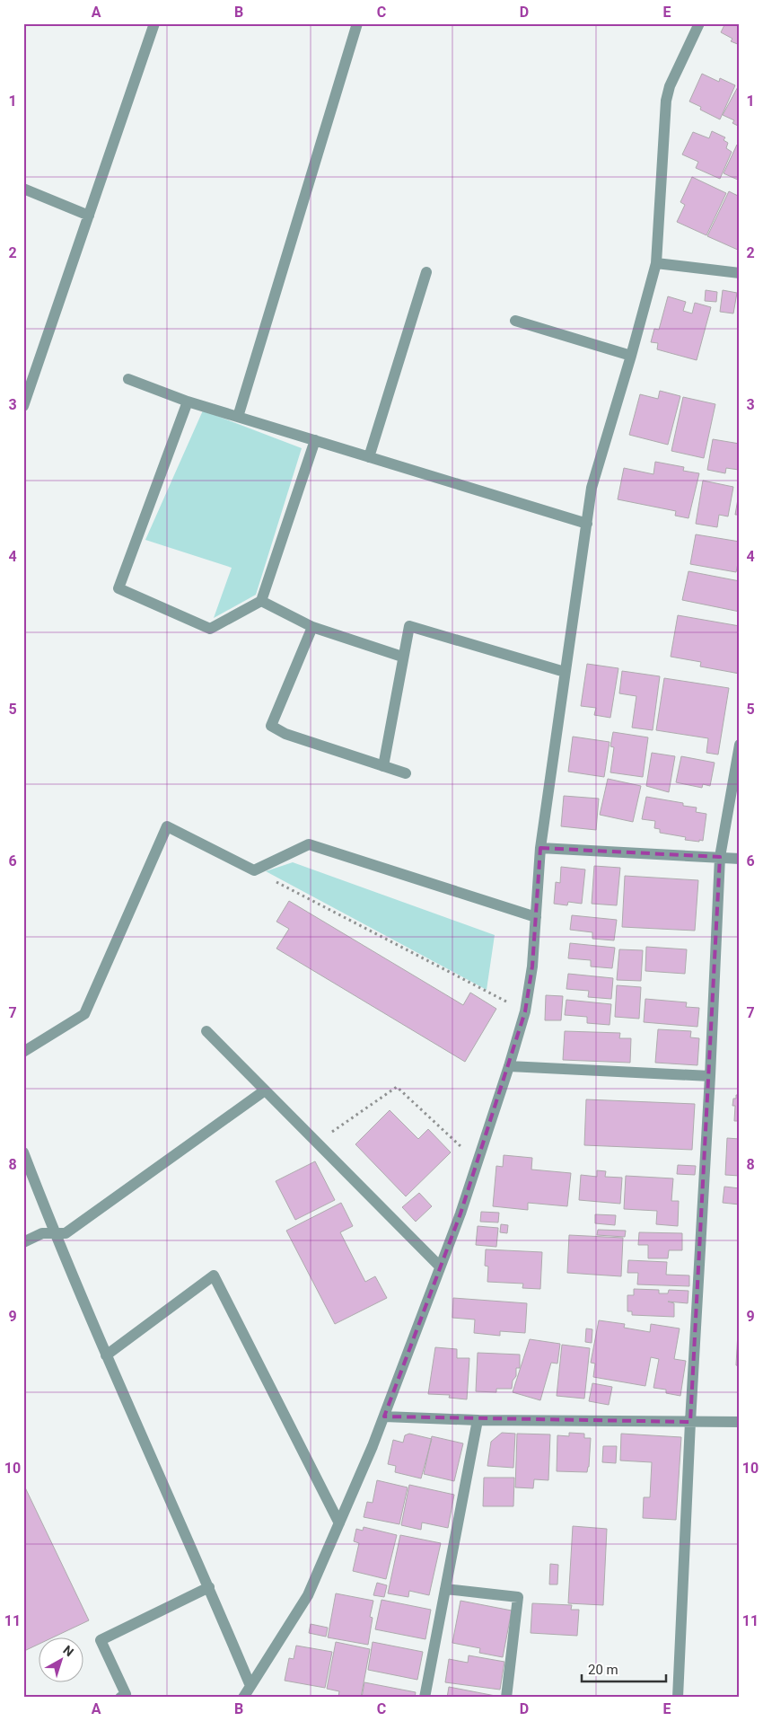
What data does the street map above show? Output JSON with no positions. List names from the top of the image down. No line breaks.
{"scale_bar":"20 m","north":"top right","grid":{"columns":["A","B","C","D","E"],"rows":["1","2","3","4","5","6","7","8","9","10","11"]}}
